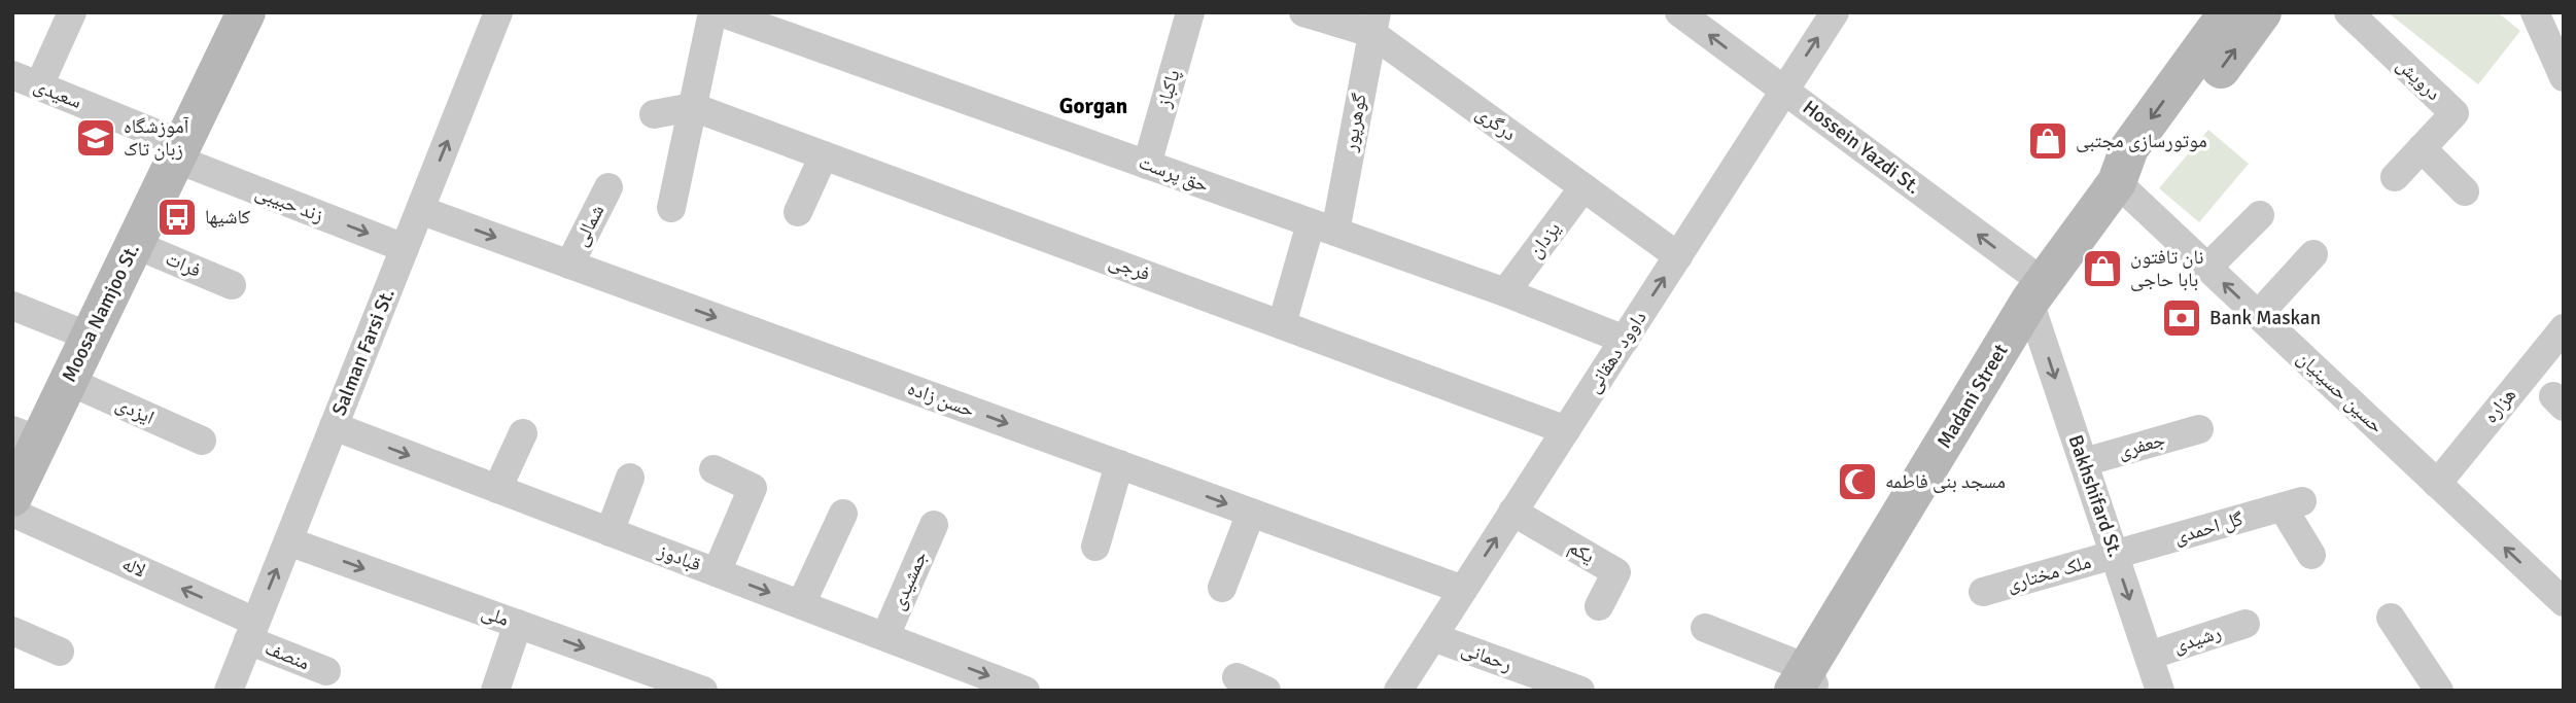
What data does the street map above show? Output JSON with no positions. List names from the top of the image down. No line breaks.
{"streets":{"main road":["Moosa Namjoo St.","Madani Street"],"street":["درویش","پاکباز","سعیدی","گوهرپور","درگری","Hossein Yazdi St.","حق پرست","زند حبیبی","شمالی","یزدان","فرات","فرجی","Salman Farsi St.","داوود دهقانی","حسین حسینیان","حسن زاده","هزاره","ایزدی","جعفری","Bakhshifard St.","گل احمدی","یکم","قبادوز","لاله","ملک مختاری","جمشیدی","ملی","رشیدی","منصف","رحمانی"]},"crossings":[["پاکباز","حق پرست"],["سعیدی","زند حبیبی"],["سعیدی","Moosa Namjoo St."],["گوهرپور","درگری"],["گوهرپور","حق پرست"],["گوهرپور","فرجی"],["درگری","یزدان"],["درگری","داوود دهقانی"],["Hossein Yazdi St.","داوود دهقانی"],["Hossein Yazdi St.","Madani Street"],["Hossein Yazdi St.","Bakhshifard St."],["حق پرست","یزدان"],["حق پرست","داوود دهقانی"],["زند حبیبی","Moosa Namjoo St."],["زند حبیبی","Salman Farsi St."],["شمالی","حسن زاده"],["فرات","Moosa Namjoo St."],["فرجی","داوود دهقانی"],["Moosa Namjoo St.","ایزدی"],["Salman Farsi St.","حسن زاده"],["Salman Farsi St.","قبادوز"],["Salman Farsi St.","لاله"],["Salman Farsi St.","ملی"],["Salman Farsi St.","منصف"],["داوود دهقانی","حسن زاده"],["داوود دهقانی","یکم"],["داوود دهقانی","رحمانی"],["حسین حسینیان","Madani Street"],["حسین حسینیان","هزاره"],["Madani Street","Bakhshifard St."],["جعفری","Bakhshifard St."],["Bakhshifard St.","گل احمدی"],["Bakhshifard St.","ملک مختاری"],["Bakhshifard St.","رشیدی"],["گل احمدی","ملک مختاری"],["قبادوز","جمشیدی"],["لاله","منصف"]],"one_way":["Hossein Yazdi St.","زند حبیبی","داوود دهقانی","حسن زاده","Bakhshifard St.","قبادوز","لاله","ملی"],"districts":["Gorgan"],"places":{"school or university":["آموزشگاه زبان تاک"],"shop":["موتورسازی مجتبی","نان تافتون بابا حاجی"],"bus stop":["کاشیها"],"bank":["Bank Maskan"],"mosque":["مسجد بنی فاطمه"]}}
